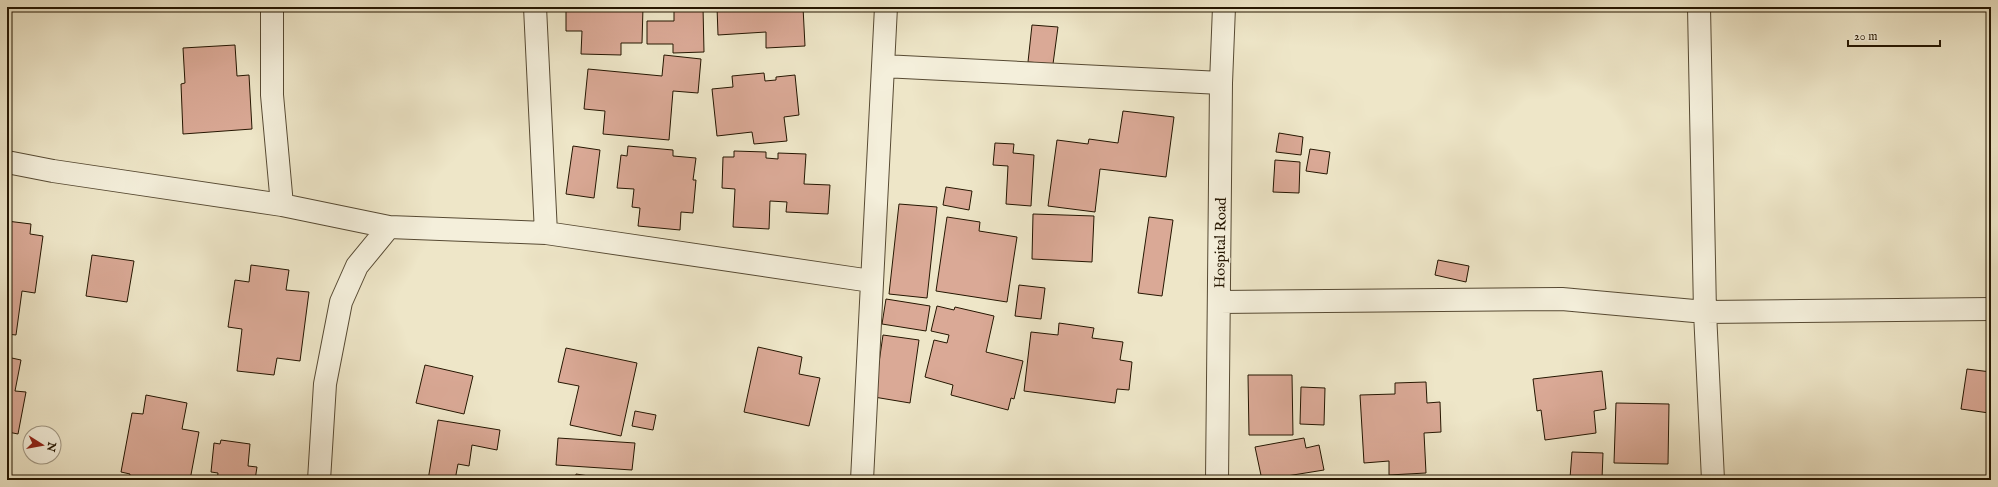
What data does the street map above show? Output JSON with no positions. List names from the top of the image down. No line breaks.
{"streets":{"street":["Hospital Road"]},"scale_bar":"20 m","north":"right"}
